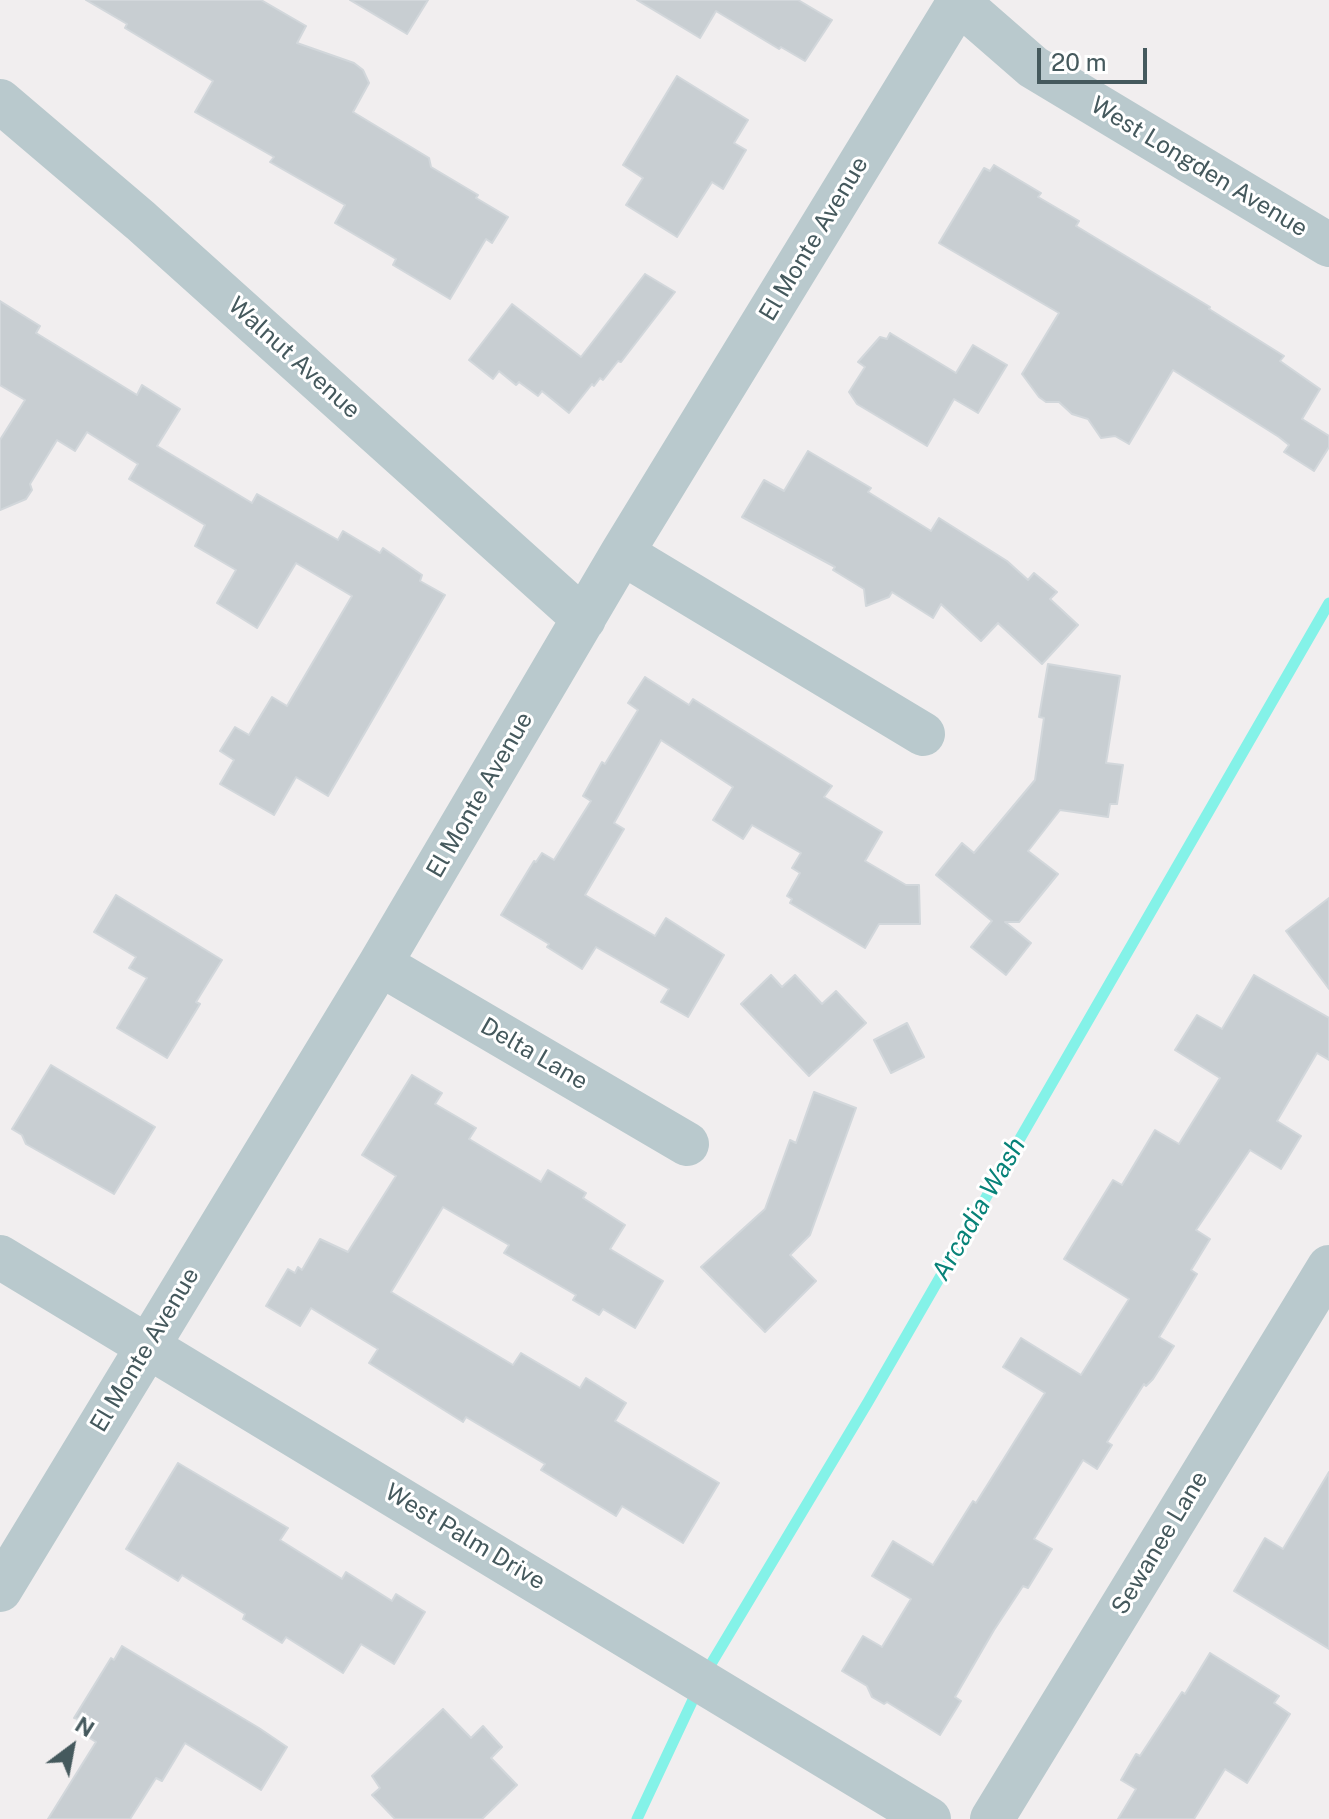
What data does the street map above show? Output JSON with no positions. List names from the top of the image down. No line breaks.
{"streets":{"street":["West Longden Avenue","El Monte Avenue","Walnut Avenue","Delta Lane","West Palm Drive","Sewanee Lane"]},"crossings":[["West Longden Avenue","El Monte Avenue"],["El Monte Avenue","Walnut Avenue"],["El Monte Avenue","Delta Lane"],["El Monte Avenue","West Palm Drive"]],"water":["Arcadia Wash"],"scale_bar":"20 m","north":"top right"}
